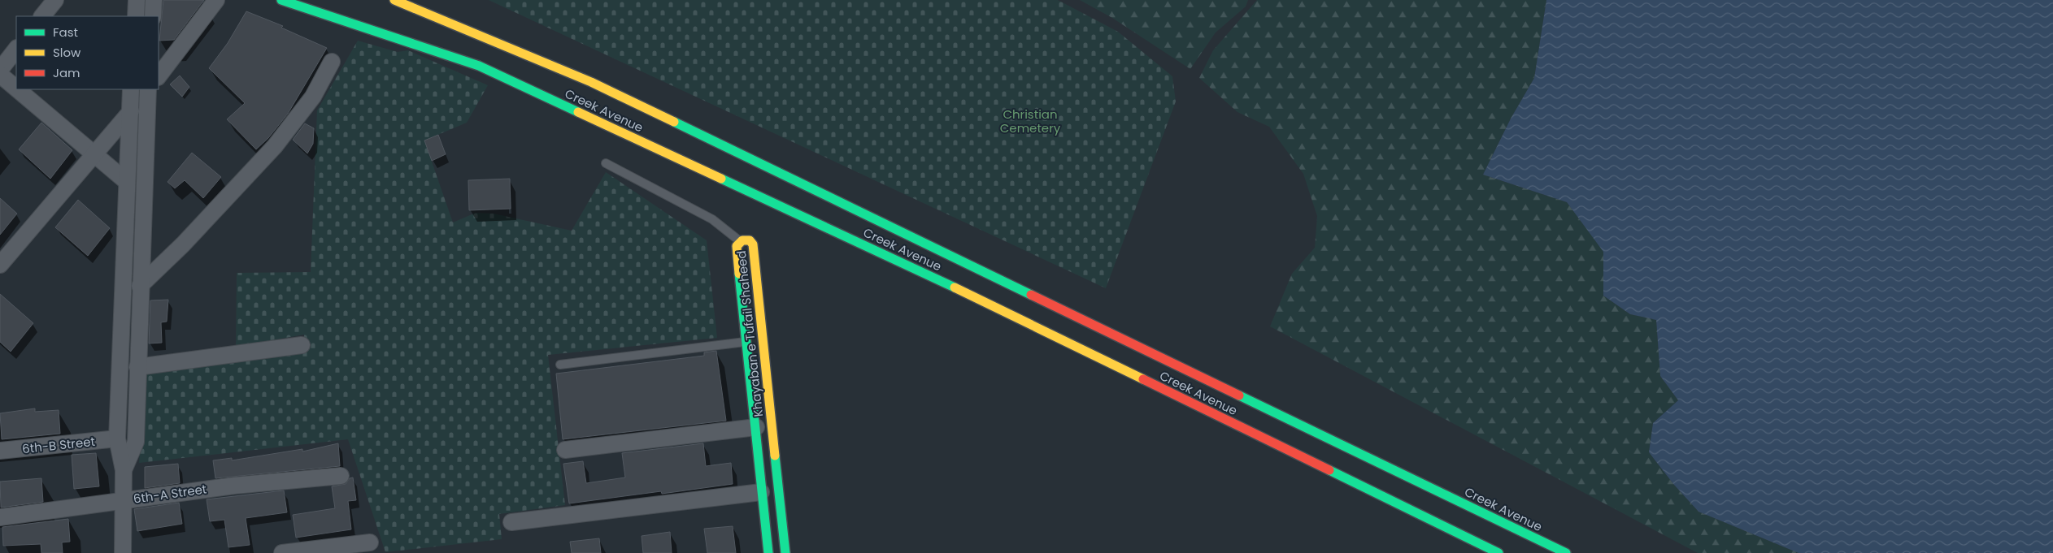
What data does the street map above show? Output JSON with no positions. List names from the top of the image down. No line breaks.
{"streets":{"main road":["Creek Avenue","Khayaban e Tufail Shaheed"],"street":["6th-B Street","6th-A Street"]},"parks":["Christian Cemetery"],"legend":["Fast","Slow","Jam"]}
